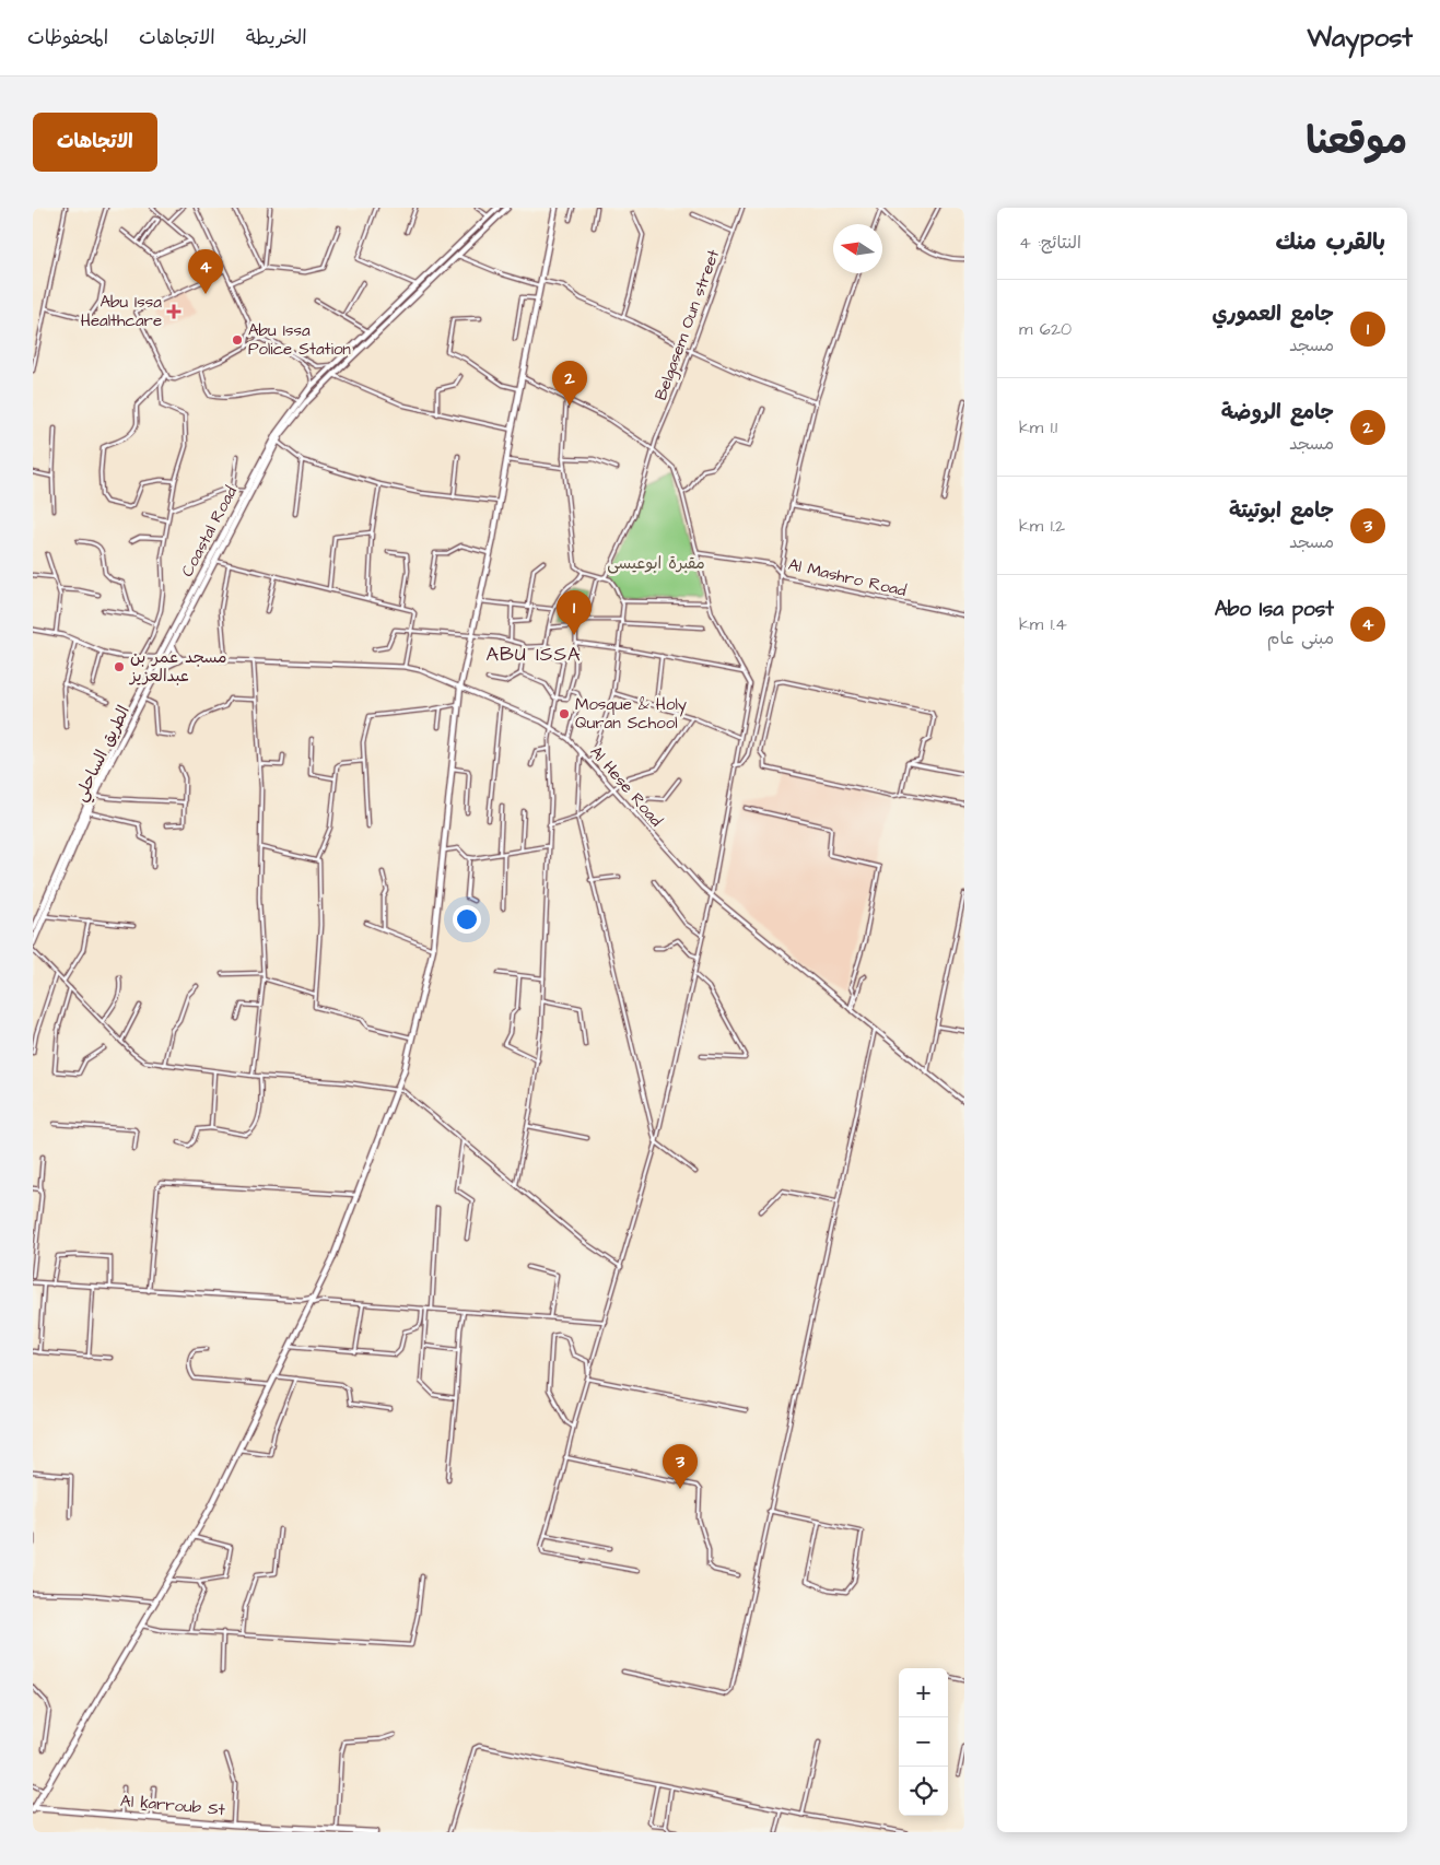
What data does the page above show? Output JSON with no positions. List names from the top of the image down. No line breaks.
{"streets":{"main road":["Coastal Road","الطريق الساحلي","Al ḵarroub St"],"street":["Belgasem Oun street","Al Mashro Road","Al Hese Road"]},"crossings":[["Coastal Road","Al Hese Road"],["الطريق الساحلي","Al Hese Road"]],"districts":["ABU ISSA"],"parks":["مقبرة ابوعيسى"],"places":{"health":["Abu Issa Healthcare"],"other":["Abu Issa Police Station","مسجد عمر بن عبدالعزيز","Mosque & Holy Quran School"]},"north":"left","page":{"header":"Waypost","nav":["الخريطة","الاتجاهات","المحفوظات"],"title":"موقعنا","buttons":"الاتجاهات","heading":["بالقرب منك","النتائج: 4"],"pins":["4","2","1","3"],"list":[{"mark":"1","name":"جامع العموري","note":"مسجد","value":"620 m"},{"mark":"2","name":"جامع الروضة","note":"مسجد","value":"1.1 km"},{"mark":"3","name":"جامع ابوتيتة","note":"مسجد","value":"1.2 km"},{"mark":"4","name":"Abo Isa post","note":"مبنى عام","value":"1.4 km"}],"map_buttons":["+","−"]}}
